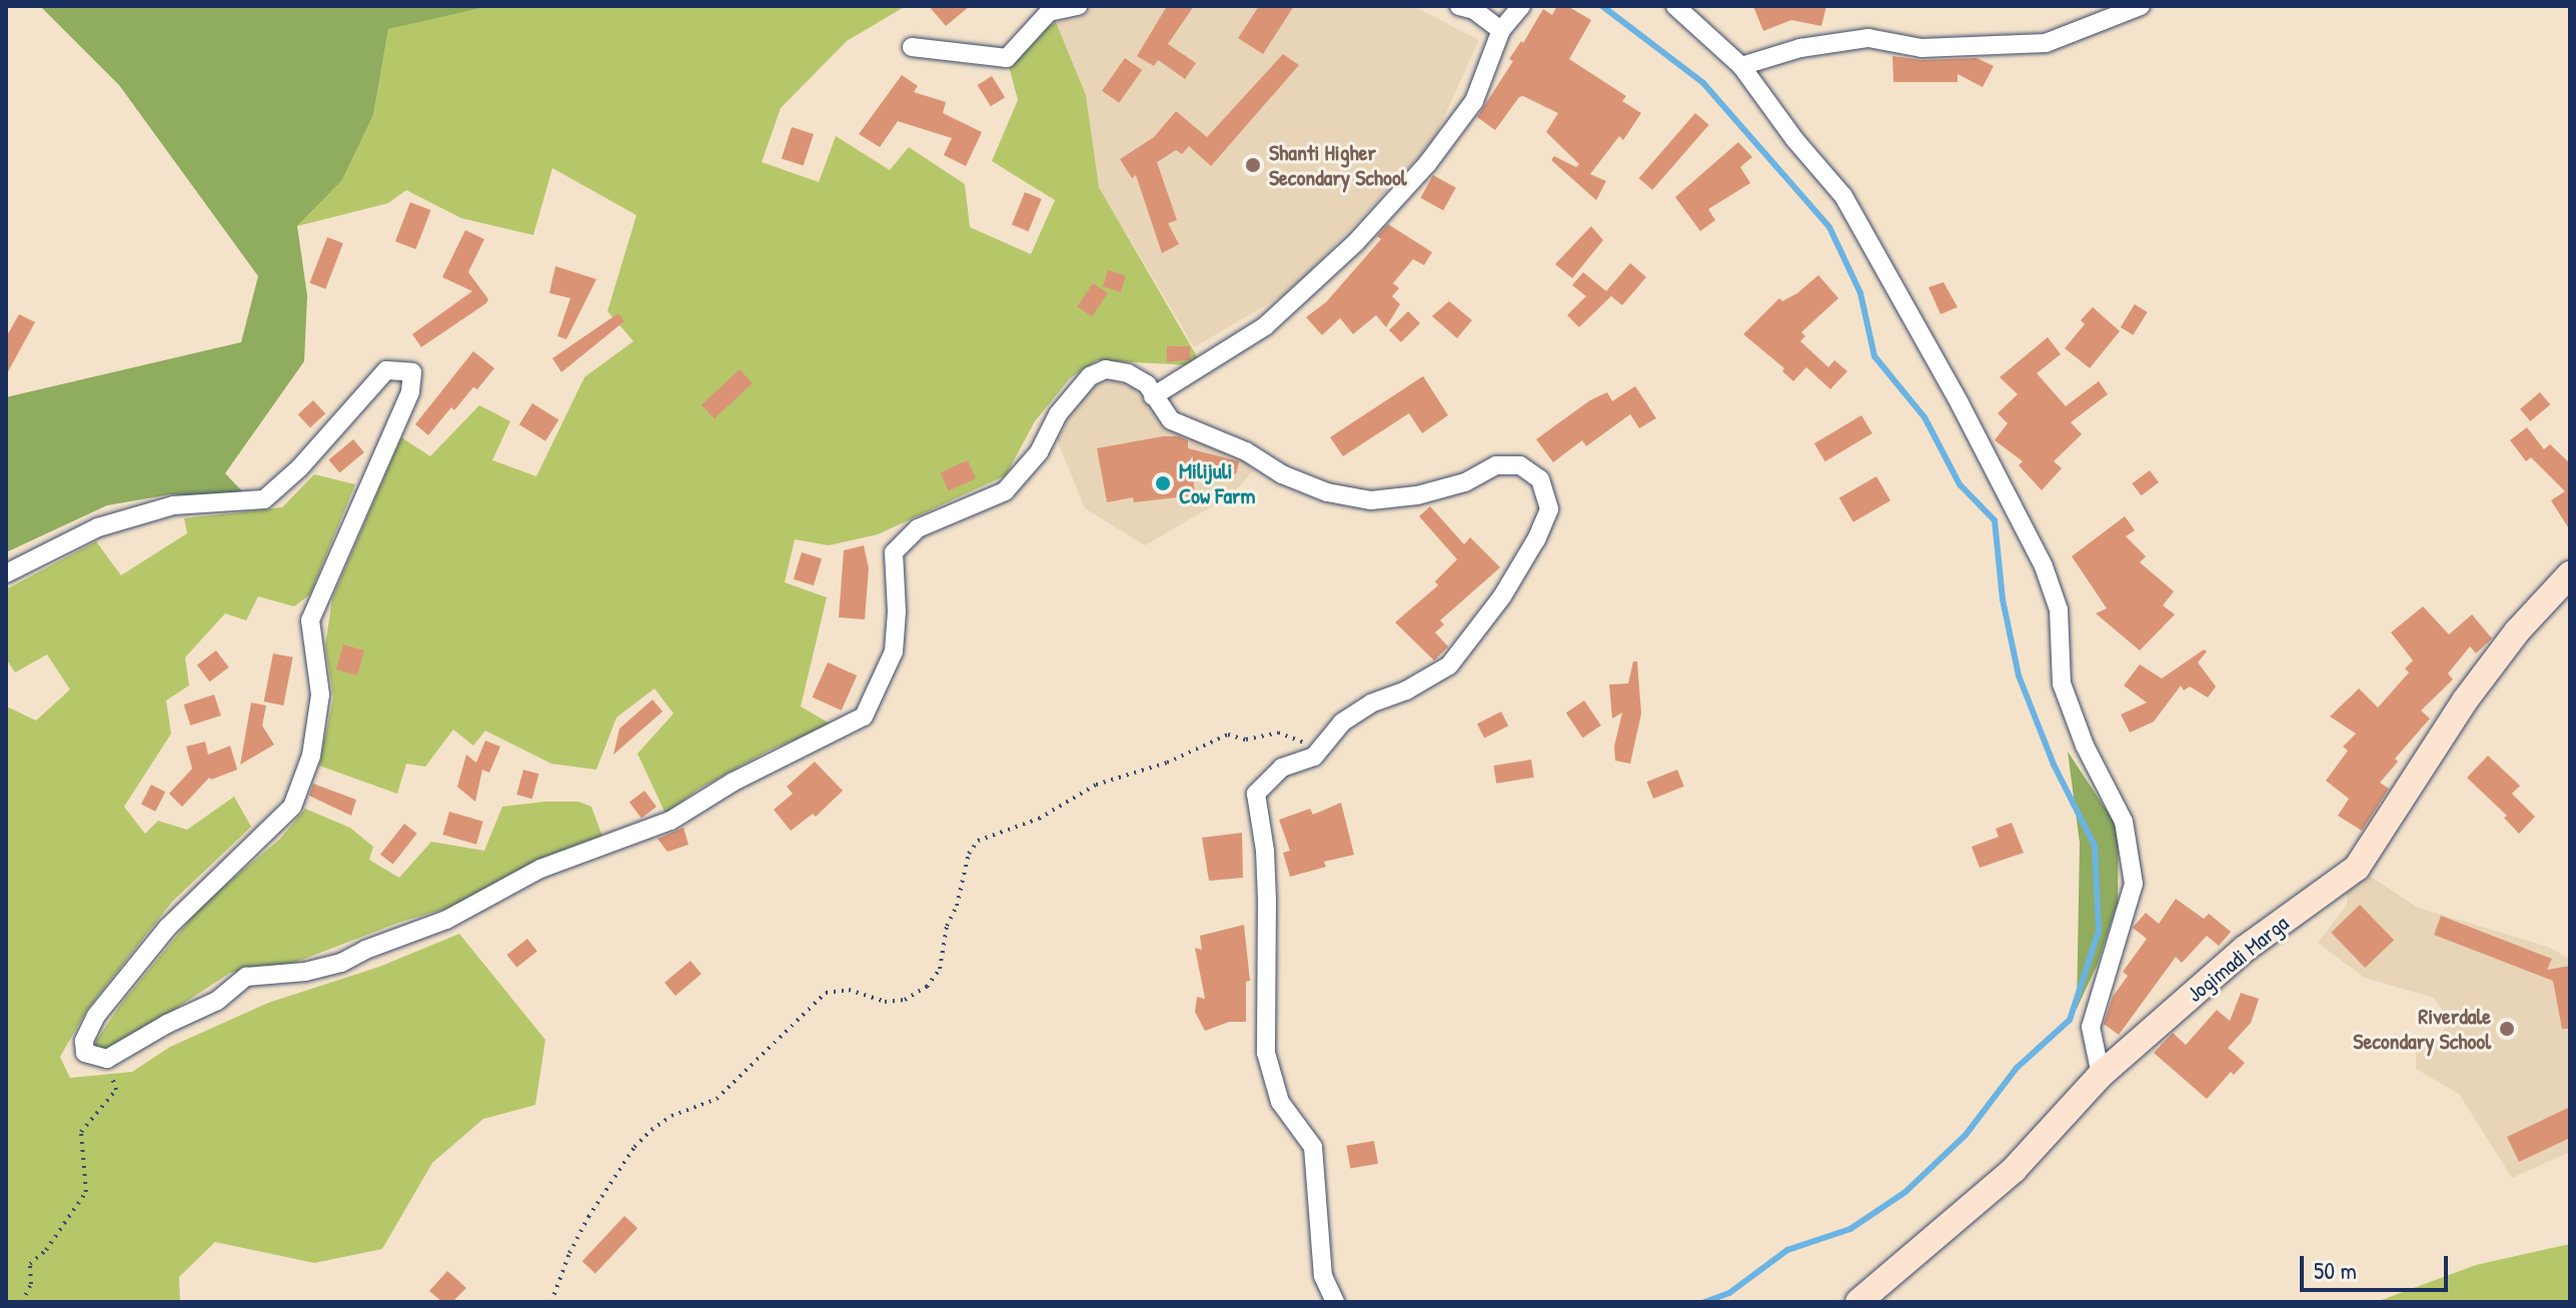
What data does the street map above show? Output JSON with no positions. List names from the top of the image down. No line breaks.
{"streets":{"main road":["Jogimadi Marga"]},"places":["Shanti Higher Secondary School","Milijuli Cow Farm","Riverdale Secondary School"],"scale_bar":"50 m"}
